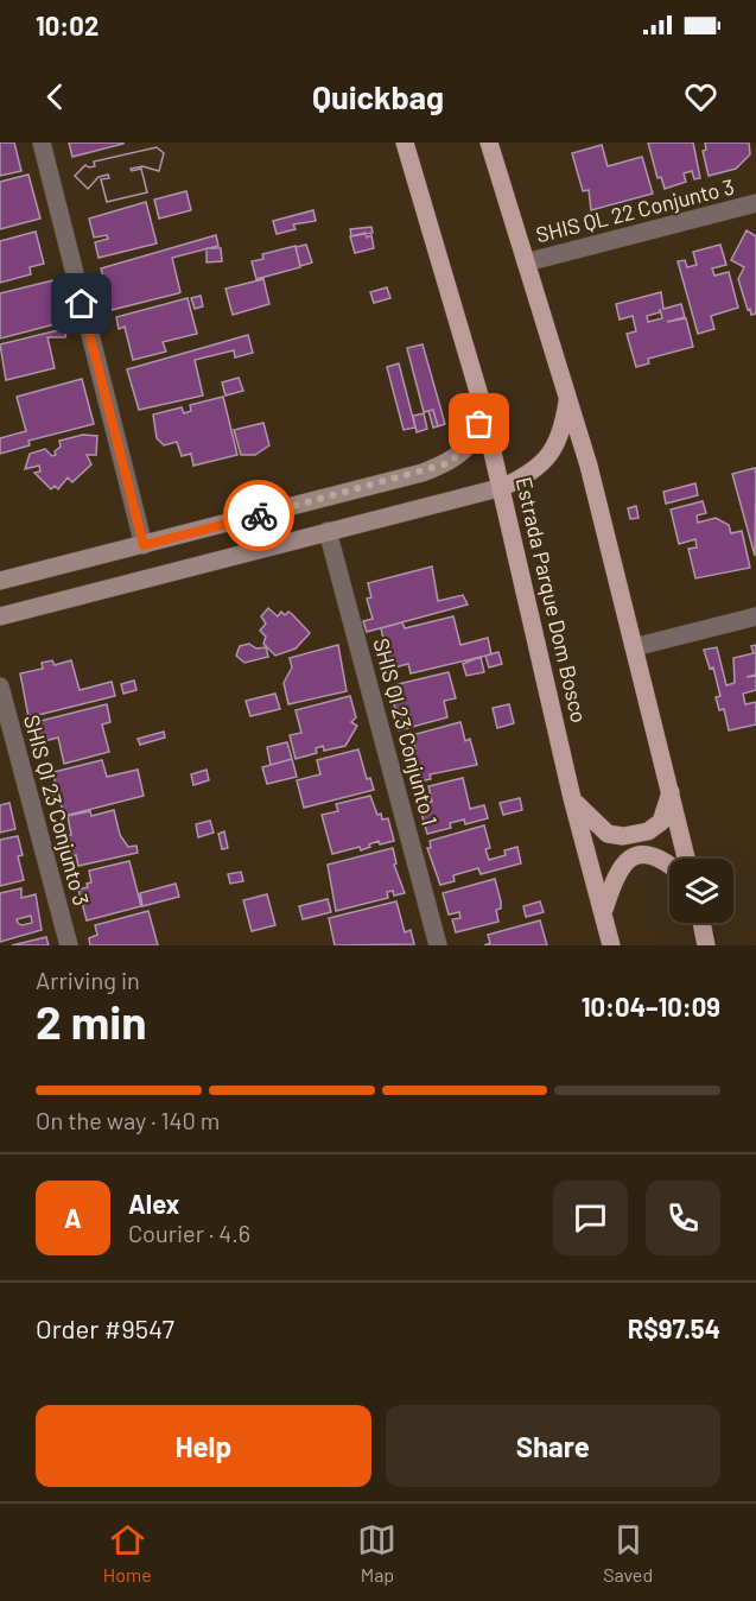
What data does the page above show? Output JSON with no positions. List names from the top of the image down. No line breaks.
{"streets":{"main road":["Estrada Parque Dom Bosco"],"street":["SHIS QL 22 Conjunto 3","SHIS QI 23 Conjunto 1","SHIS QI 23 Conjunto 3"]},"page":{"status":"10:02","header":"Quickbag","heading":["2 min","Arriving in","10:04–10:09"],"panel":["Alex","Courier · 4.6","Order #9547","R$97.54"],"bar":"On the way · 140 m","round":"A","buttons":["Help","Share"],"tabs":["Home","Map","Saved"]}}
